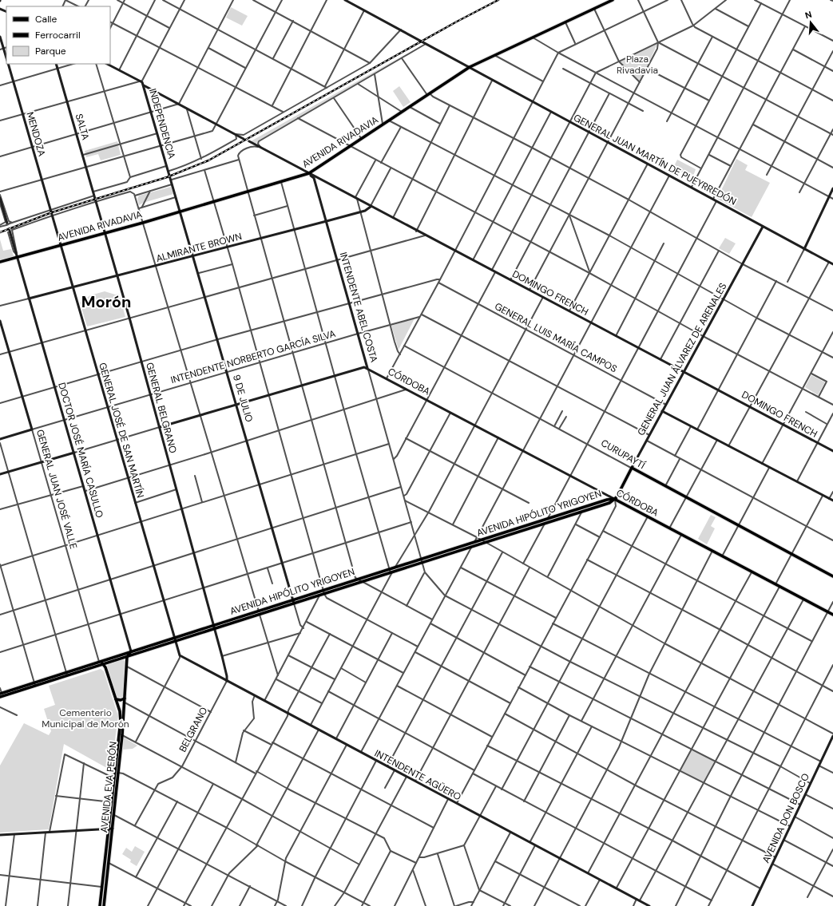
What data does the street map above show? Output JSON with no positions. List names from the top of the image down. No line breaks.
{"streets":{"main road":["AVENIDA RIVADAVIA","GENERAL JUAN ÁLVAREZ DE ARENALES","CÓRDOBA","CURUPAYTÍ","AVENIDA HIPÓLITO YRIGOYEN","AVENIDA EVA PERÓN"],"street":["INDEPENDENCIA","SALTA","MENDOZA","GENERAL JUAN MARTÍN DE PUEYRREDÓN","ALMIRANTE BROWN","DOMINGO FRENCH","INTENDENTE ABEL COSTA","GENERAL LUIS MARÍA CAMPOS","INTENDENTE NORBERTO GARCÍA SILVA","9 DE JULIO","GENERAL BELGRANO","GENERAL JOSÉ DE SAN MARTÍN","DOCTOR JOSÉ MARÍA CASULLO","GENERAL JUAN JOSÉ VALLE","BELGRANO","INTENDENTE AGÜERO","AVENIDA DON BOSCO"]},"crossings":[["INDEPENDENCIA","9 DE JULIO"],["SALTA","GENERAL BELGRANO"],["MENDOZA","GENERAL JOSÉ DE SAN MARTÍN"],["AVENIDA RIVADAVIA","GENERAL JUAN MARTÍN DE PUEYRREDÓN"],["AVENIDA RIVADAVIA","DOMINGO FRENCH"],["AVENIDA RIVADAVIA","INTENDENTE ABEL COSTA"],["AVENIDA RIVADAVIA","9 DE JULIO"],["AVENIDA RIVADAVIA","GENERAL BELGRANO"],["AVENIDA RIVADAVIA","GENERAL JOSÉ DE SAN MARTÍN"],["AVENIDA RIVADAVIA","DOCTOR JOSÉ MARÍA CASULLO"],["GENERAL JUAN MARTÍN DE PUEYRREDÓN","GENERAL JUAN ÁLVAREZ DE ARENALES"],["ALMIRANTE BROWN","DOMINGO FRENCH"],["ALMIRANTE BROWN","INTENDENTE ABEL COSTA"],["ALMIRANTE BROWN","9 DE JULIO"],["ALMIRANTE BROWN","GENERAL BELGRANO"],["ALMIRANTE BROWN","GENERAL JOSÉ DE SAN MARTÍN"],["ALMIRANTE BROWN","DOCTOR JOSÉ MARÍA CASULLO"],["DOMINGO FRENCH","INTENDENTE ABEL COSTA"],["DOMINGO FRENCH","GENERAL JUAN ÁLVAREZ DE ARENALES"],["INTENDENTE ABEL COSTA","INTENDENTE NORBERTO GARCÍA SILVA"],["INTENDENTE ABEL COSTA","CÓRDOBA"],["INTENDENTE ABEL COSTA","AVENIDA HIPÓLITO YRIGOYEN"],["GENERAL LUIS MARÍA CAMPOS","GENERAL JUAN ÁLVAREZ DE ARENALES"],["INTENDENTE NORBERTO GARCÍA SILVA","9 DE JULIO"],["INTENDENTE NORBERTO GARCÍA SILVA","GENERAL BELGRANO"],["INTENDENTE NORBERTO GARCÍA SILVA","GENERAL JOSÉ DE SAN MARTÍN"],["INTENDENTE NORBERTO GARCÍA SILVA","DOCTOR JOSÉ MARÍA CASULLO"],["INTENDENTE NORBERTO GARCÍA SILVA","GENERAL JUAN JOSÉ VALLE"],["GENERAL JUAN ÁLVAREZ DE ARENALES","CÓRDOBA"],["GENERAL JUAN ÁLVAREZ DE ARENALES","CURUPAYTÍ"],["GENERAL JUAN ÁLVAREZ DE ARENALES","AVENIDA HIPÓLITO YRIGOYEN"],["CÓRDOBA","AVENIDA HIPÓLITO YRIGOYEN"],["9 DE JULIO","AVENIDA HIPÓLITO YRIGOYEN"],["GENERAL BELGRANO","AVENIDA HIPÓLITO YRIGOYEN"],["GENERAL JOSÉ DE SAN MARTÍN","AVENIDA HIPÓLITO YRIGOYEN"],["GENERAL JOSÉ DE SAN MARTÍN","INTENDENTE AGÜERO"],["DOCTOR JOSÉ MARÍA CASULLO","AVENIDA HIPÓLITO YRIGOYEN"],["GENERAL JUAN JOSÉ VALLE","AVENIDA HIPÓLITO YRIGOYEN"],["AVENIDA HIPÓLITO YRIGOYEN","AVENIDA EVA PERÓN"],["BELGRANO","INTENDENTE AGÜERO"]],"districts":["Morón"],"parks":["Plaza Rivadavia","Cementerio Municipal de Morón"],"legend":["Calle","Ferrocarril","Parque"],"north":"top"}
